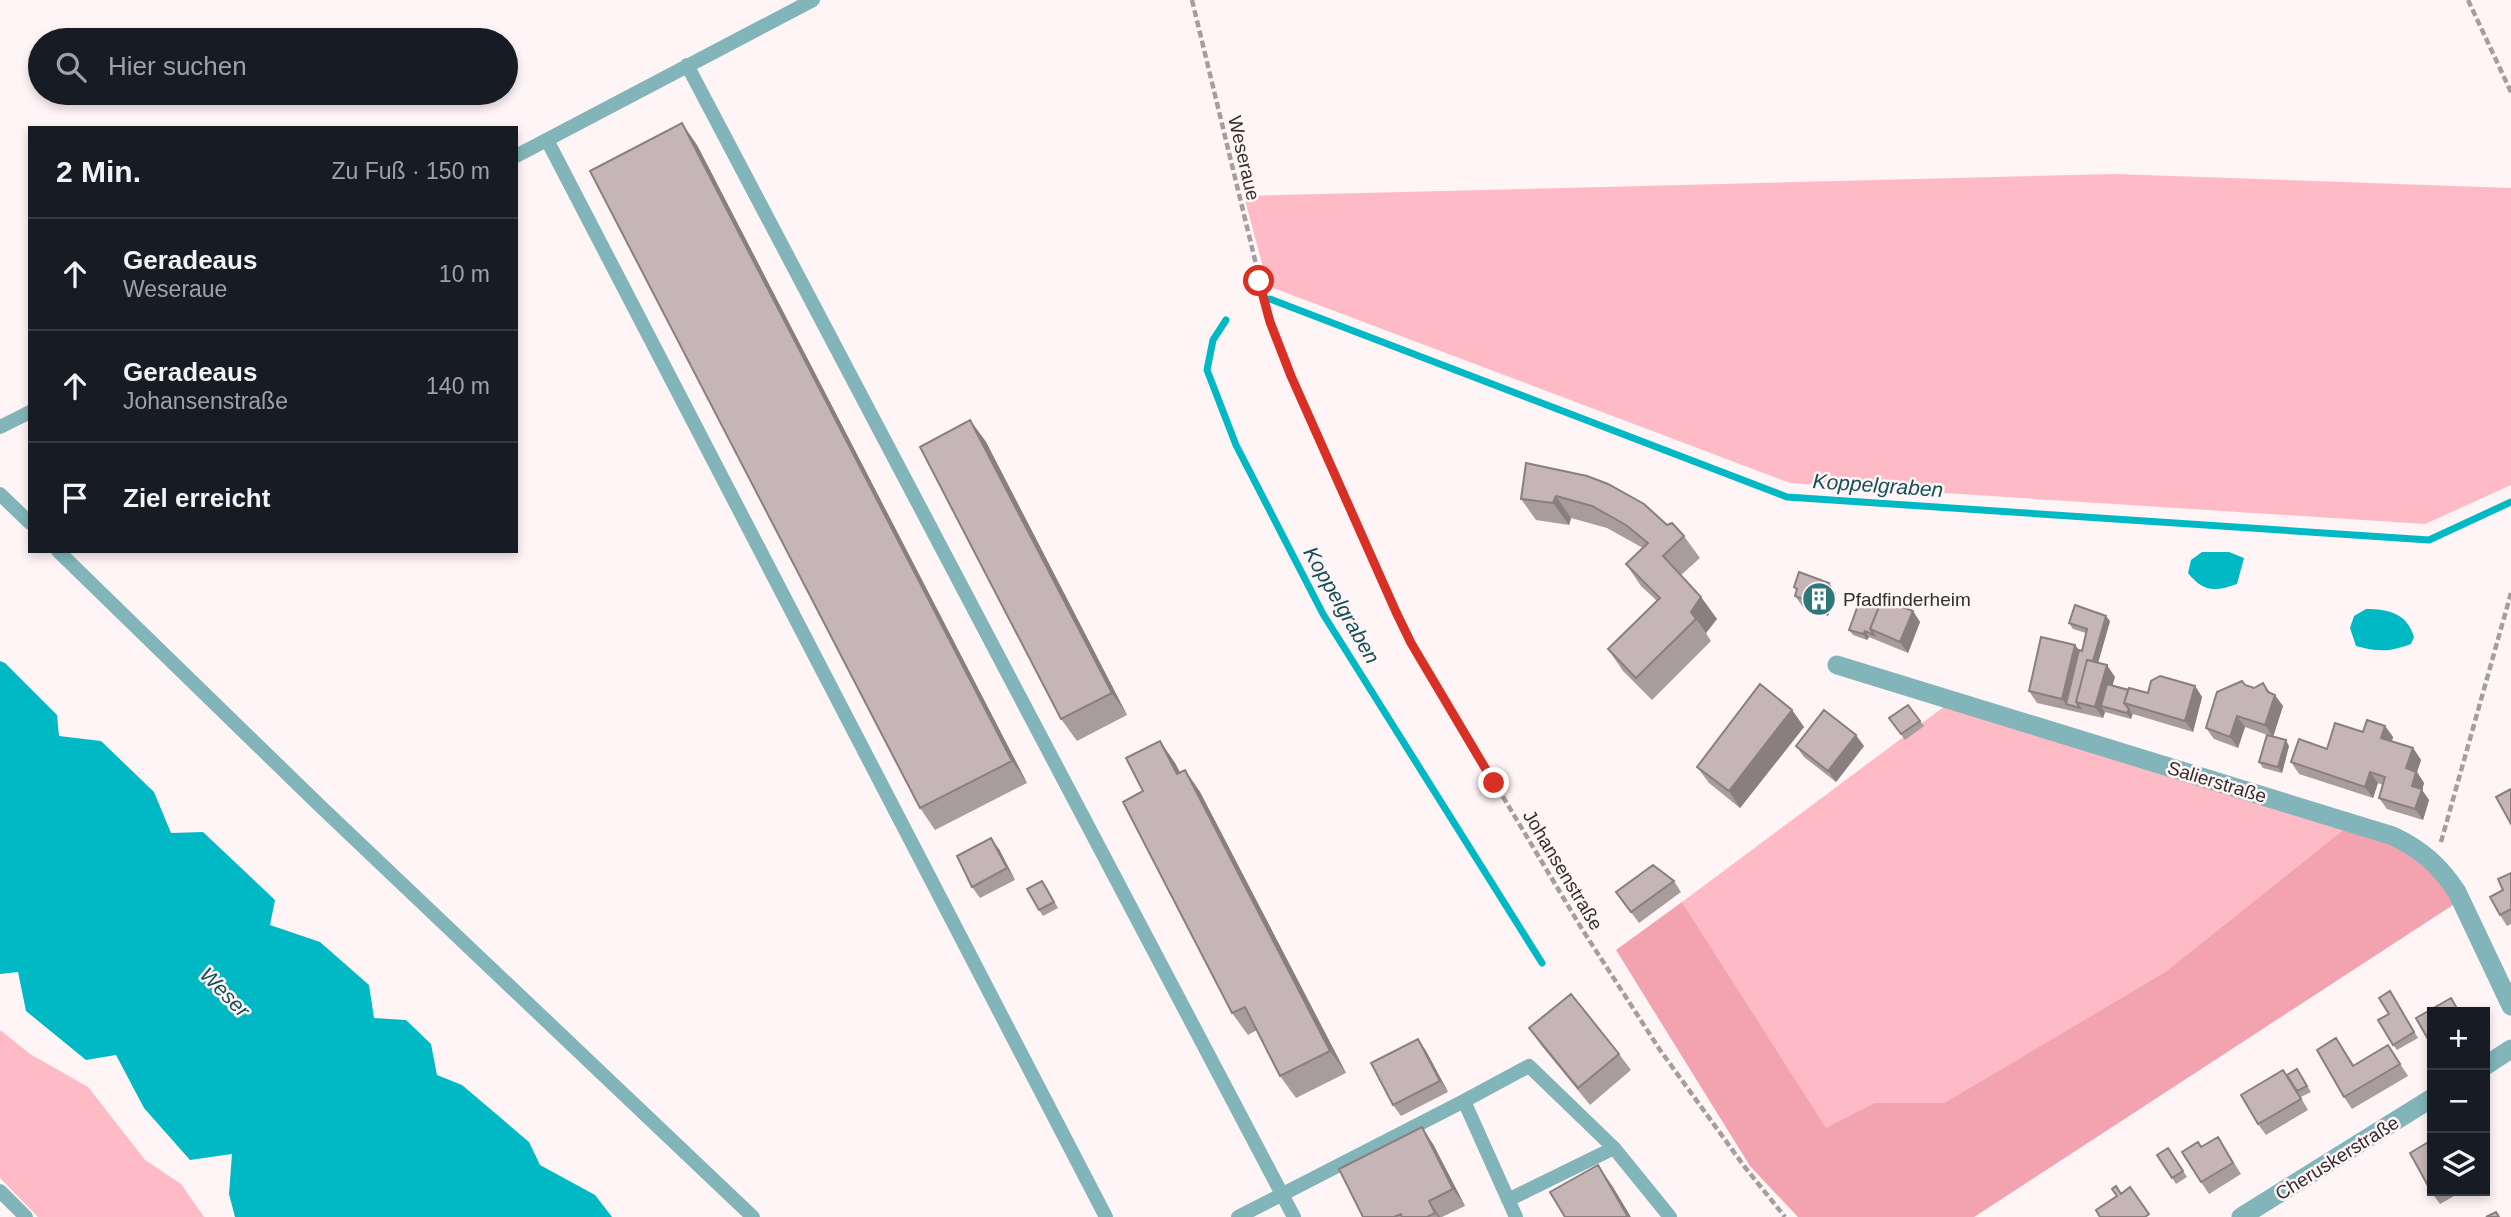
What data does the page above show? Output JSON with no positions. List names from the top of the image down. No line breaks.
{"streets":{"street":["Salierstraße","Cheruskerstraße"],"path":["Weseraue","Johansenstraße"]},"crossings":[["Weseraue","Johansenstraße"]],"water":["Koppelgraben","Weser"],"places":{"building":["Pfadfinderheim"]},"page":{"search":"Hier suchen","heading":["2 Min.","Zu Fuß · 150 m"],"list":[["Geradeaus","Weseraue","10 m"],["Geradeaus","Johansenstraße","140 m"],"Ziel erreicht"],"map_buttons":["+","−"]}}
